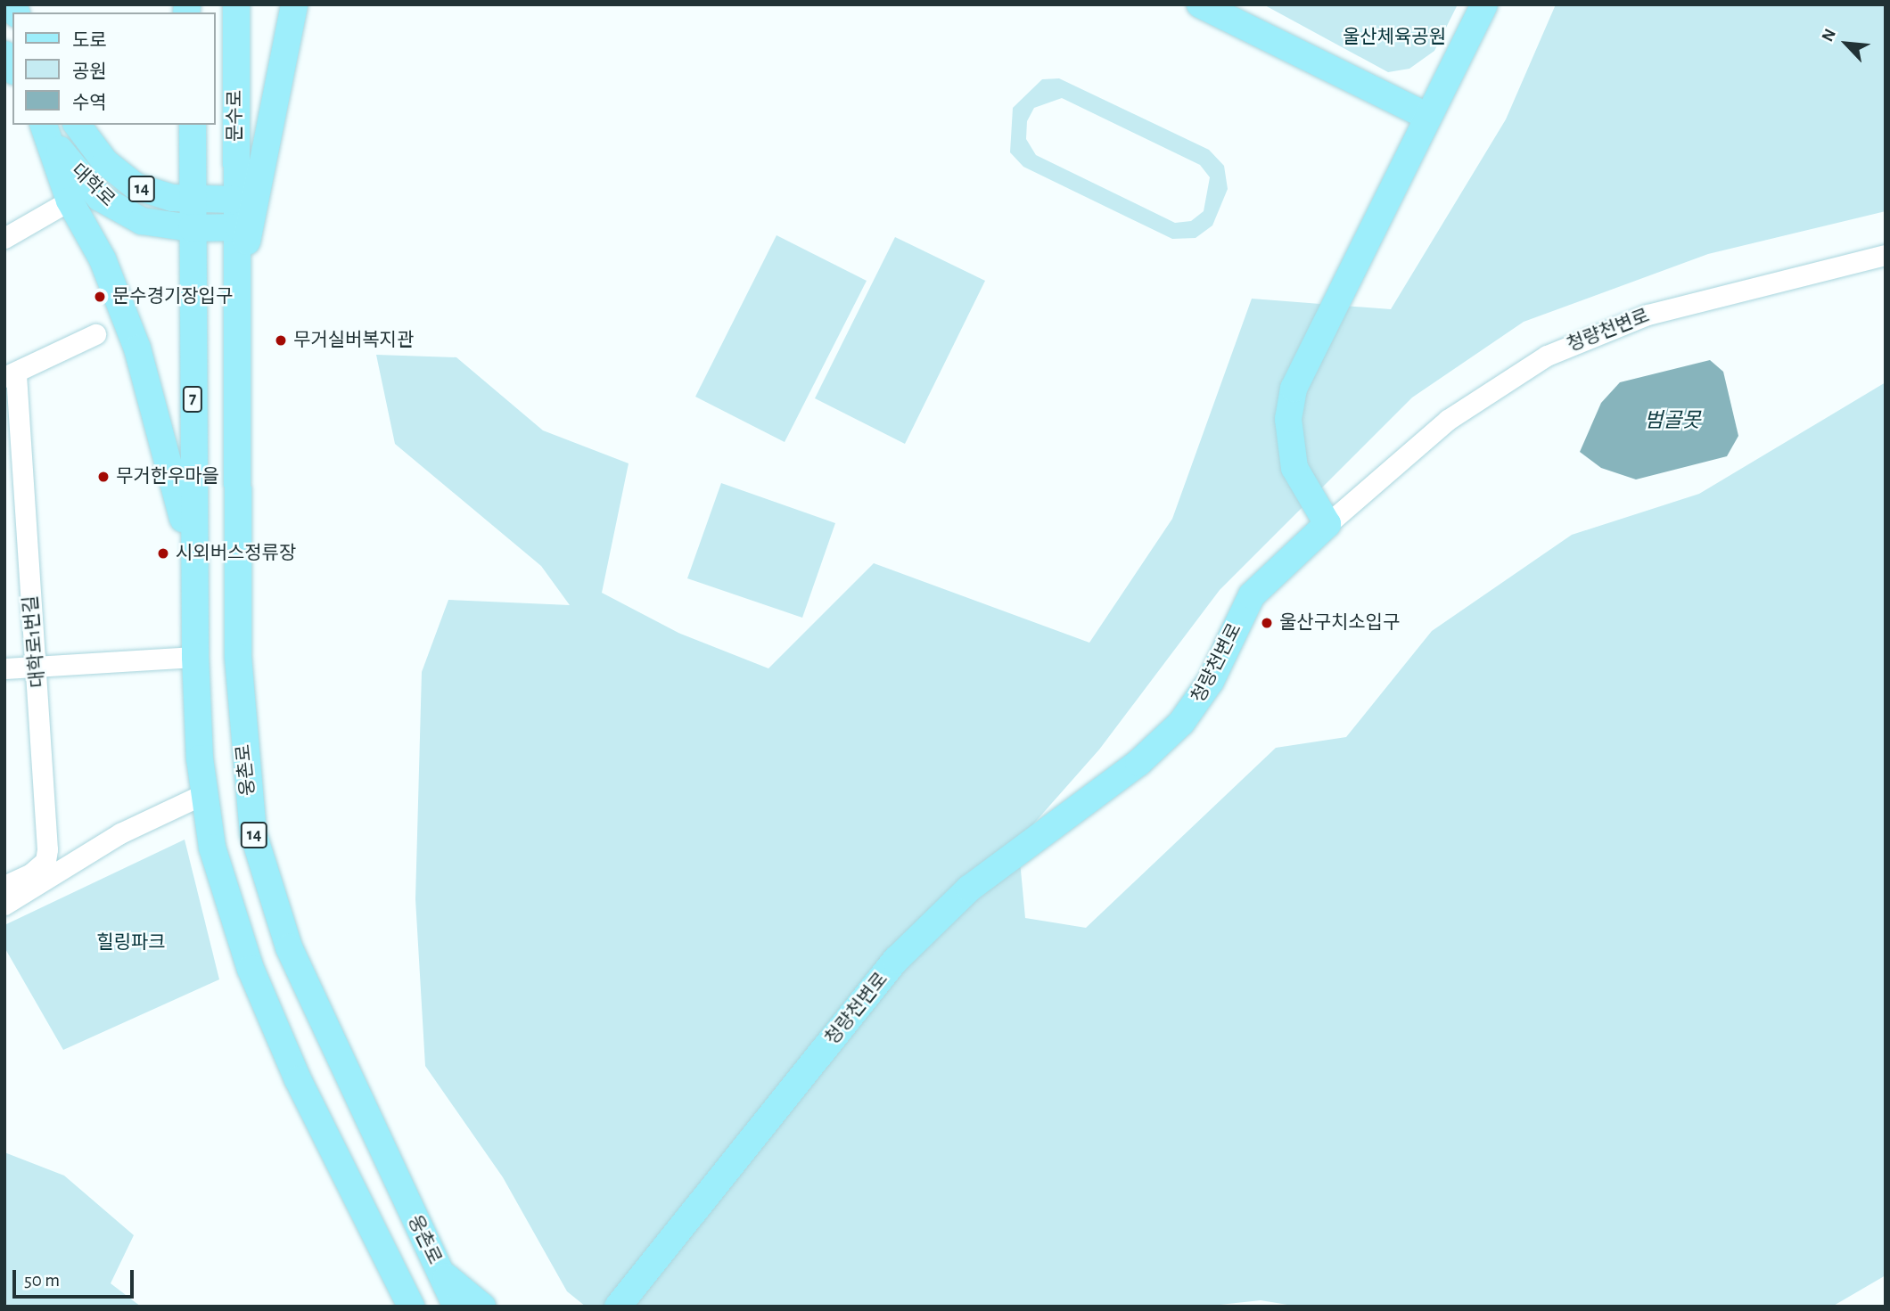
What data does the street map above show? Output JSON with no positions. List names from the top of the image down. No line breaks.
{"streets":{"main road":["문수로","대학로","14","청량천변로","7","웅촌로"],"street":["대학로1번길"]},"crossings":[["문수로","대학로"],["문수로","웅촌로"],["대학로","7"],["대학로","웅촌로"],["14","7"]],"water":["범골못"],"parks":["울산체육공원","힐링파크"],"places":["문수경기장입구","무거실버복지관","무거한우마을","시외버스정류장","울산구치소입구"],"legend":["도로","공원","수역"],"scale_bar":"50 m","north":"top left"}
